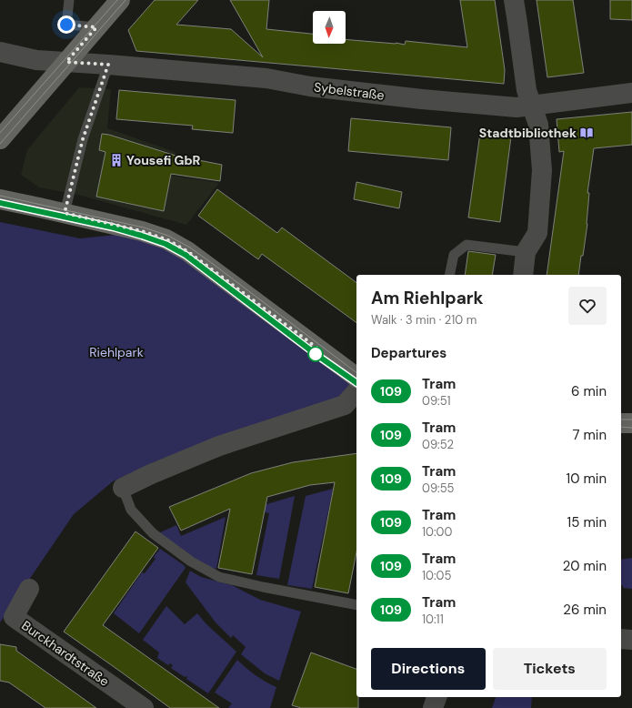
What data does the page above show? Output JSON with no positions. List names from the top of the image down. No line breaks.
{"streets":{"street":["Sybelstraße","Burckhardtstraße"]},"parks":["Riehlpark"],"places":{"library":["Stadtbibliothek"],"building":["Yousefi GbR"]},"lines":["tram line 109"],"north":"bottom","page":{"heading":[["Am Riehlpark","Walk · 3 min · 210 m"],"Departures"],"list":[{"mark":"109","name":"Tram","note":"09:51","value":"6 min"},{"mark":"109","name":"Tram","note":"09:52","value":"7 min"},{"mark":"109","name":"Tram","note":"09:55","value":"10 min"},{"mark":"109","name":"Tram","note":"10:00","value":"15 min"},{"mark":"109","name":"Tram","note":"10:05","value":"20 min"},{"mark":"109","name":"Tram","note":"10:11","value":"26 min"}],"buttons":["Directions","Tickets"]}}
